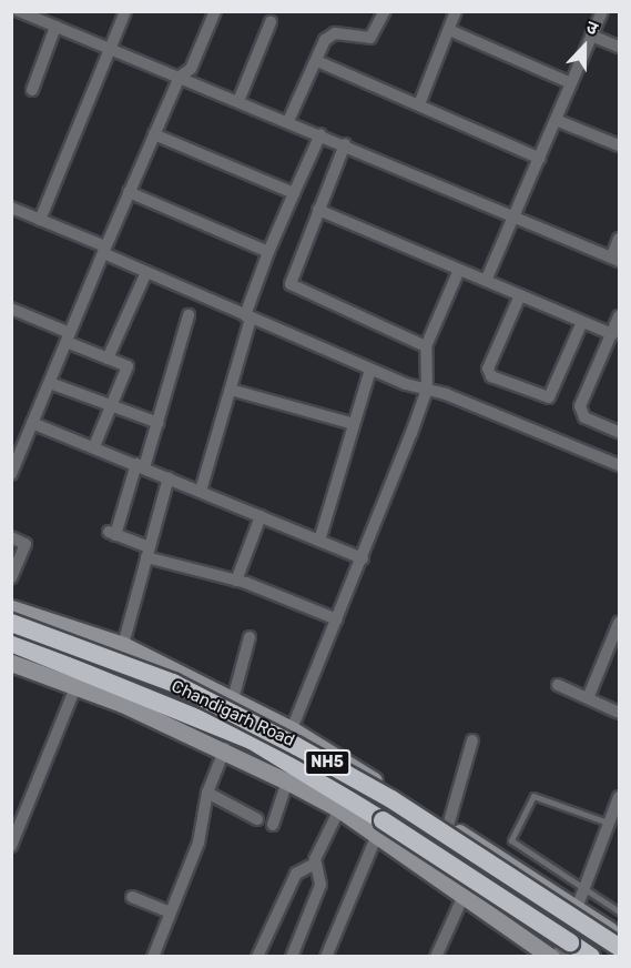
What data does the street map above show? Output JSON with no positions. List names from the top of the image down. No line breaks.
{"streets":{"highway":["Chandigarh Road","NH5"]},"north":"top"}
